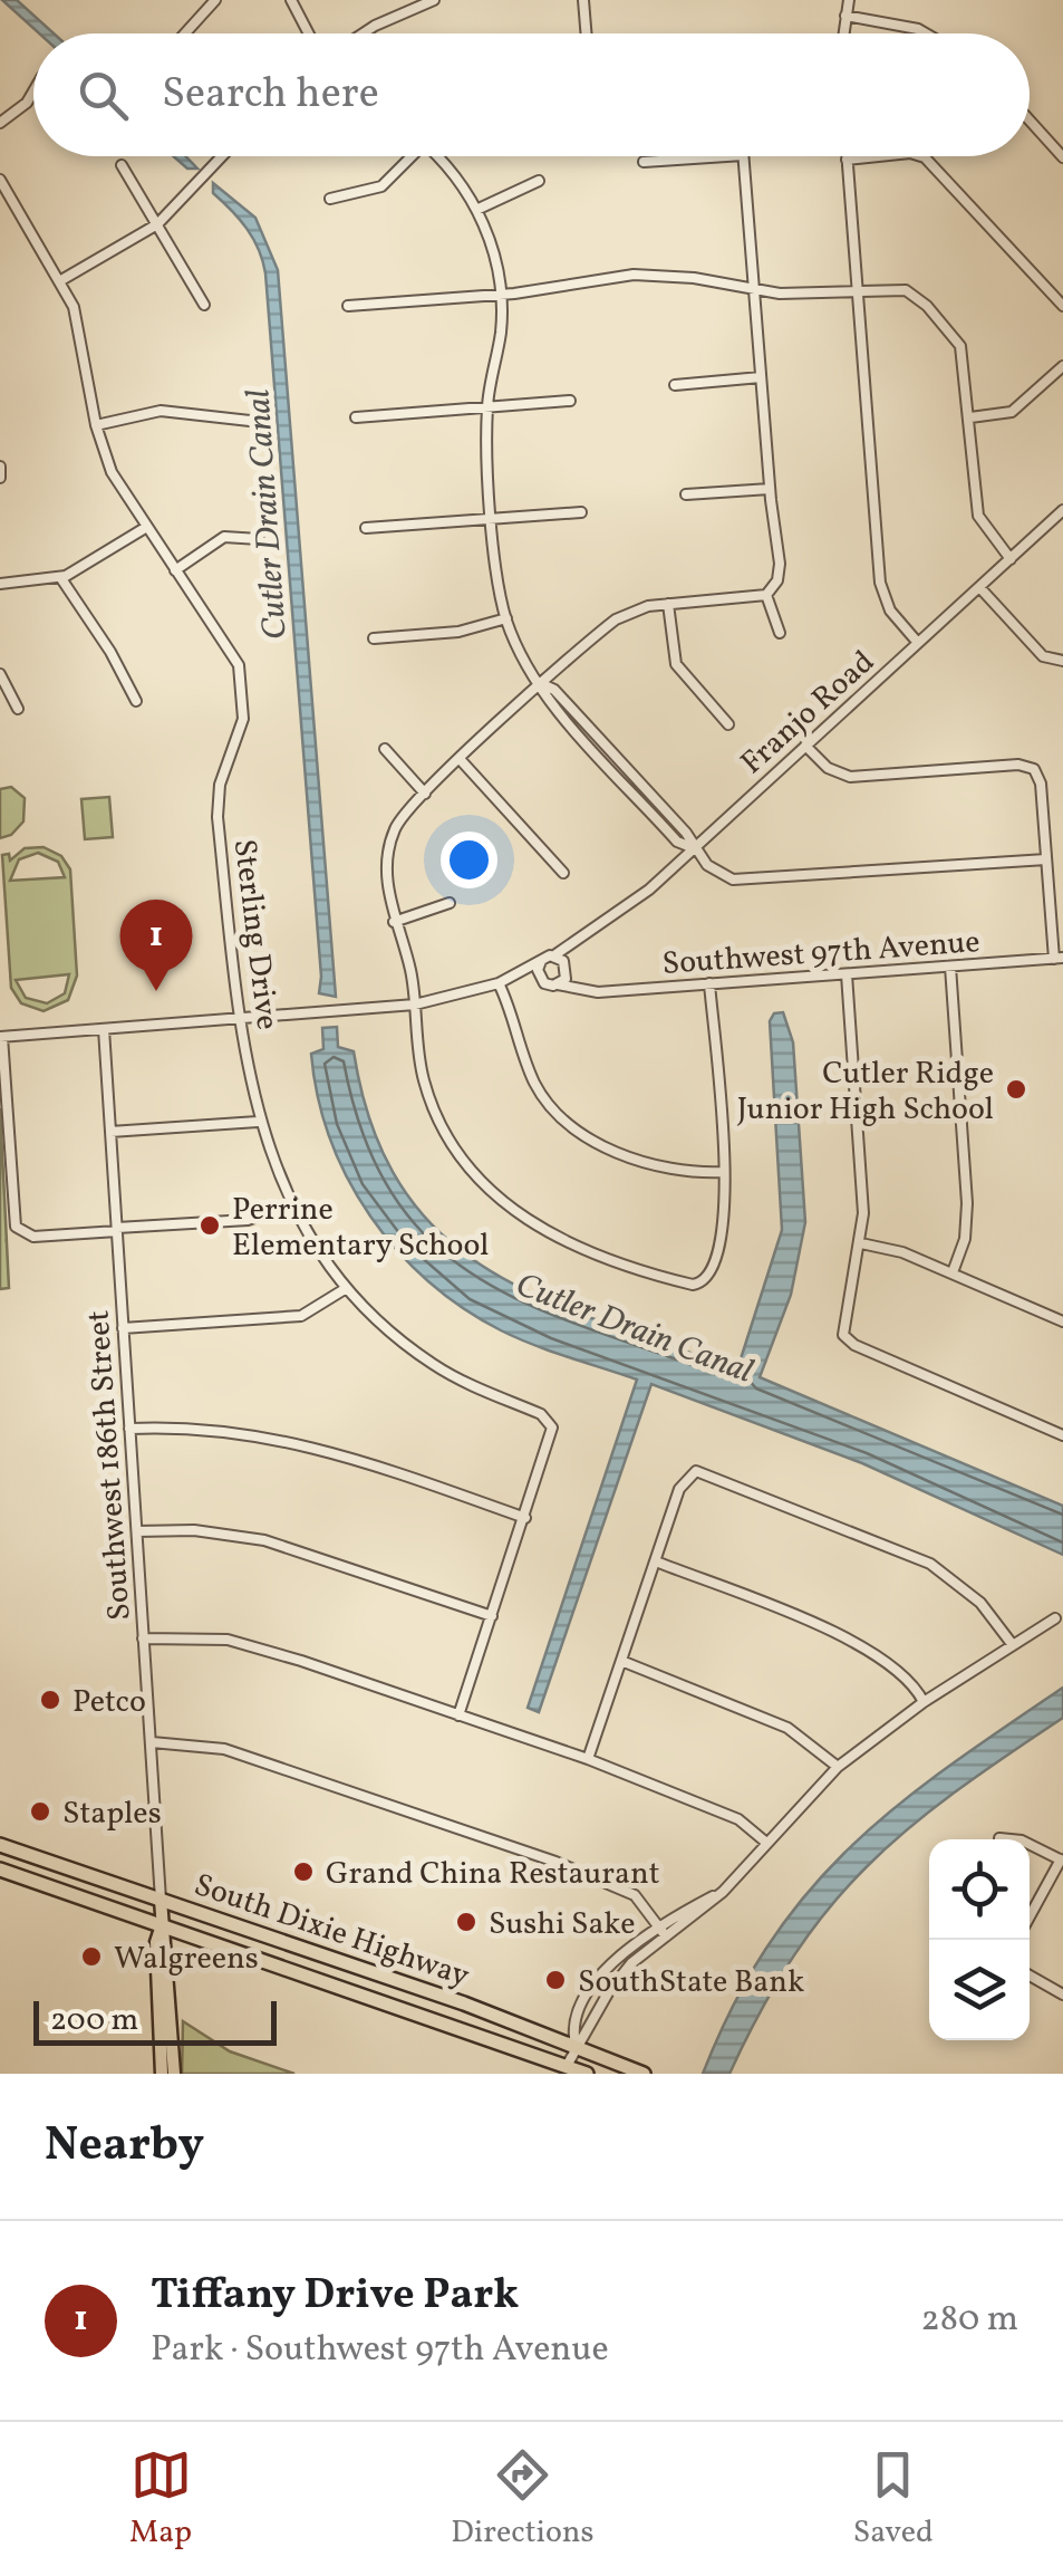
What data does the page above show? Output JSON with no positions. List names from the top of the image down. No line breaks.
{"streets":{"highway":["South Dixie Highway"],"street":["Franjo Road","Sterling Drive","Southwest 97th Avenue","Southwest 186th Street"]},"crossings":[["Franjo Road","Southwest 97th Avenue"],["Southwest 186th Street","South Dixie Highway"]],"water":["Cutler Drain Canal"],"places":["Cutler Ridge Junior High School","Perrine Elementary School","Petco","Staples","Grand China Restaurant","Sushi Sake","Walgreens","SouthState Bank"],"scale_bar":"200 m","page":{"search":"Search here","pins":"1","scale":"200 m","heading":"Nearby","list":[{"mark":"1","name":"Tiffany Drive Park","note":"Park · Southwest 97th Avenue","value":"280 m"}],"nav":["Map","Directions","Saved"]}}
